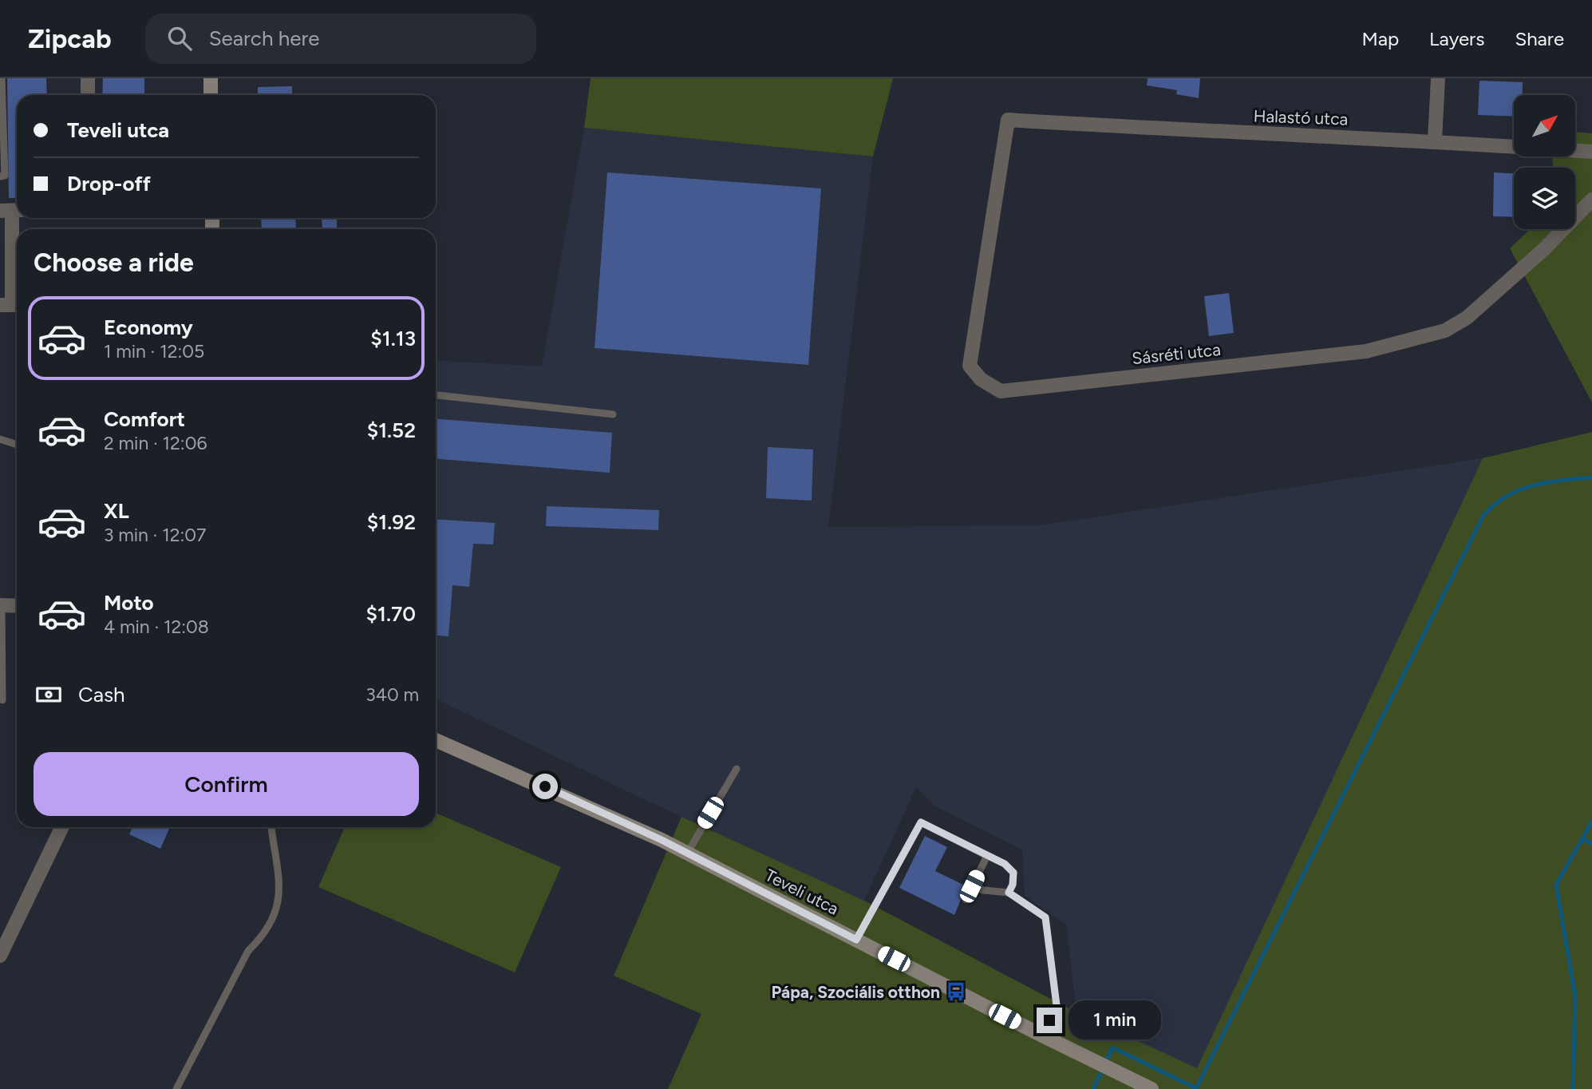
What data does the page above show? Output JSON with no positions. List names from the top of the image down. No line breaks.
{"streets":{"main road":["Teveli utca"],"street":["Halastó utca","Sásréti utca"]},"crossings":[["Halastó utca","Sásréti utca"]],"places":{"bus stop":["Pápa, Szociális otthon"]},"north":"top right","page":{"header":"Zipcab","search":"Search here","nav":["Map","Layers","Share"],"banner":["Teveli utca","Drop-off"],"heading":"Choose a ride","list":[{"name":"Economy","note":"1 min · 12:05","value":"$1.13"},{"name":"Comfort","note":"2 min · 12:06","value":"$1.52"},{"name":"XL","note":"3 min · 12:07","value":"$1.92"},{"name":"Moto","note":"4 min · 12:08","value":"$1.70"}],"pay":["Cash","340 m"],"buttons":"Confirm","bubble":"1 min"}}
